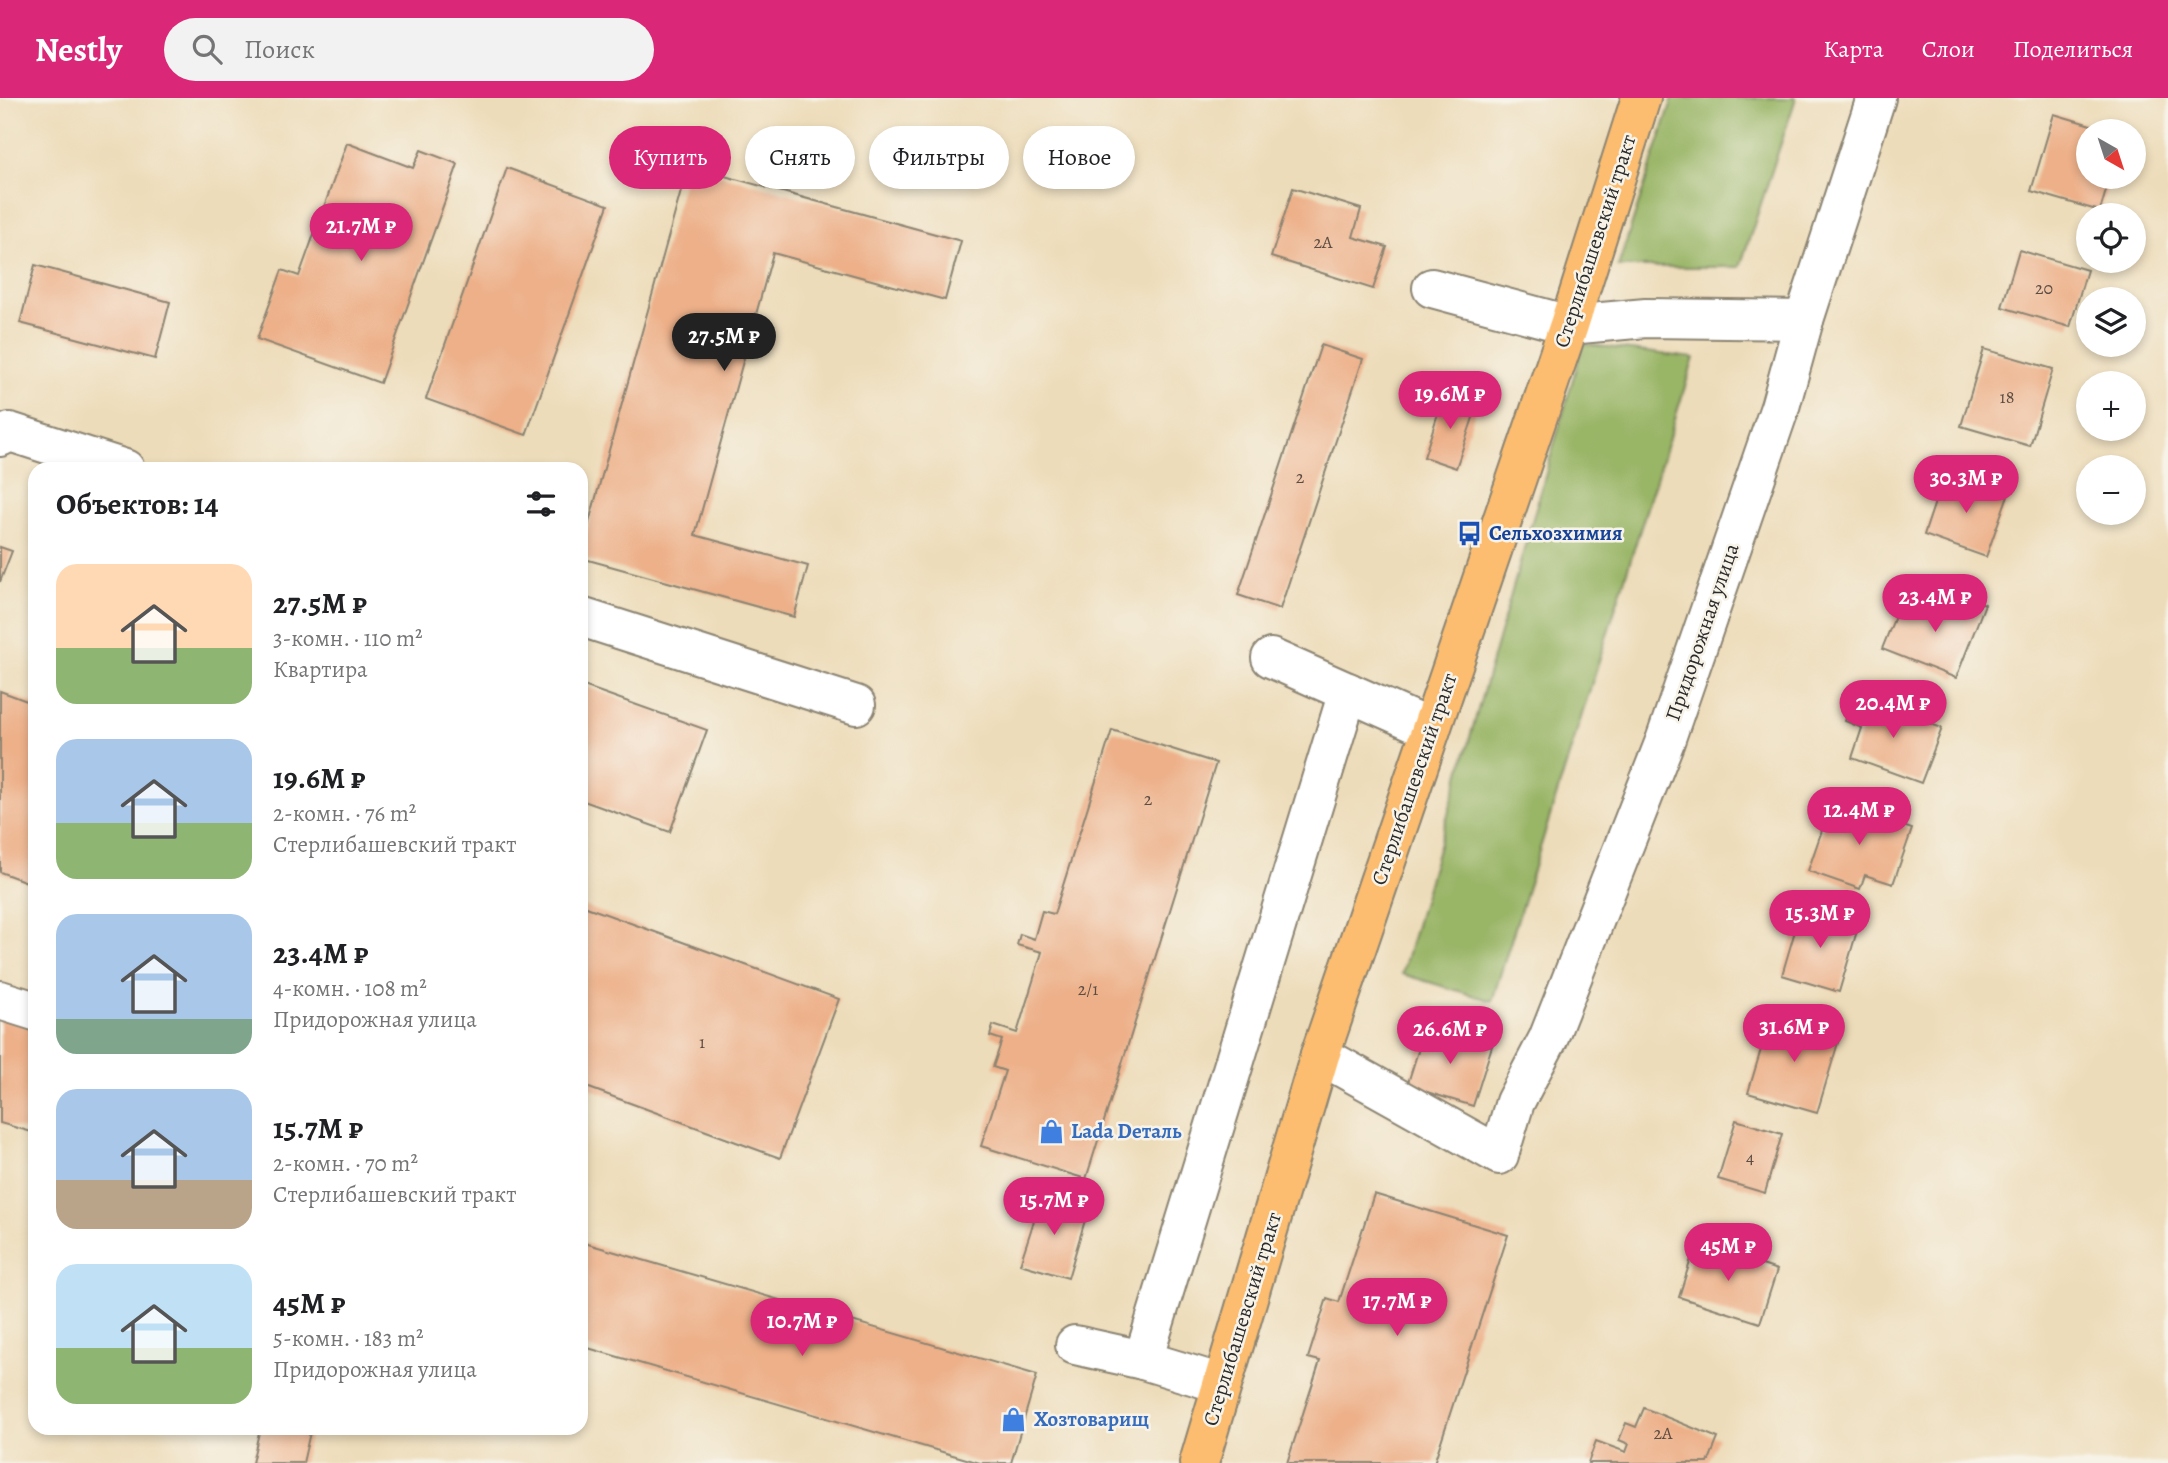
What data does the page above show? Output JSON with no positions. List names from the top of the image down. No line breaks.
{"streets":{"main road":["Стерлибашевский тракт"],"street":["Придорожная улица"]},"crossings":[["Стерлибашевский тракт","Придорожная улица"]],"places":{"bus stop":["Сельхозхимия"],"shop":["Lada Dеталь","Хозтоварищ"]},"house_numbers":["2А","20","18","2","2","2/1","1","4","2А"],"north":"bottom right","page":{"header":"Nestly","search":"Поиск","nav":["Карта","Слои","Поделиться"],"map_buttons":["+","−"],"chip":["Купить","Снять","Фильтры","Новое"],"price":["21.7M ₽","27.5M ₽","19.6M ₽","30.3M ₽","23.4M ₽","20.4M ₽","12.4M ₽","15.3M ₽","31.6M ₽","26.6M ₽","15.7M ₽","45M ₽","17.7M ₽","10.7M ₽"],"heading":"Объектов: 14","list":[{"name":"27.5M ₽","note":"3-комн. · 110 m² · Квартира"},{"name":"19.6M ₽","note":"2-комн. · 76 m² · Стерлибашевский тракт"},{"name":"23.4M ₽","note":"4-комн. · 108 m² · Придорожная улица"},{"name":"15.7M ₽","note":"2-комн. · 70 m² · Стерлибашевский тракт"},{"name":"45M ₽","note":"5-комн. · 183 m² · Придорожная улица"}]}}
